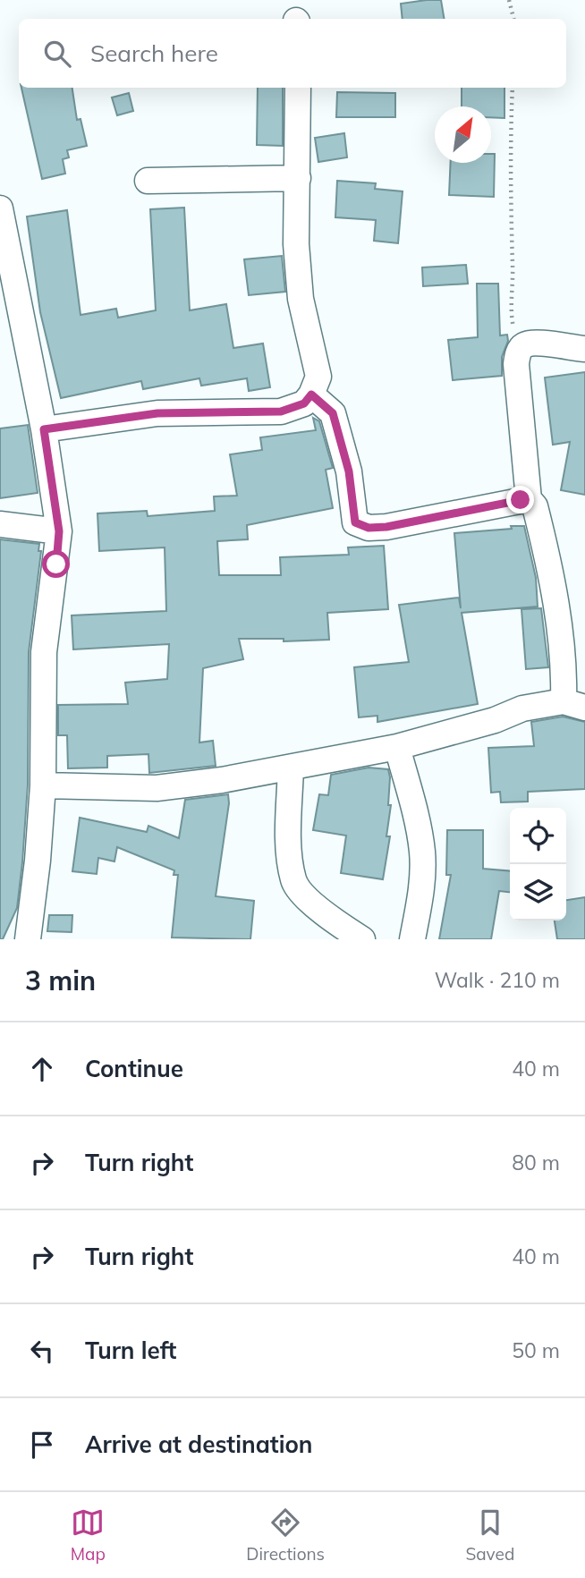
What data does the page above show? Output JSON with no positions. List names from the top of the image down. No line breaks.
{"north":"top right","page":{"search":"Search here","heading":["3 min","Walk · 210 m"],"list":[["Continue","40 m"],["Turn right","80 m"],["Turn right","40 m"],["Turn left","50 m"],"Arrive at destination"],"nav":["Map","Directions","Saved"]}}
